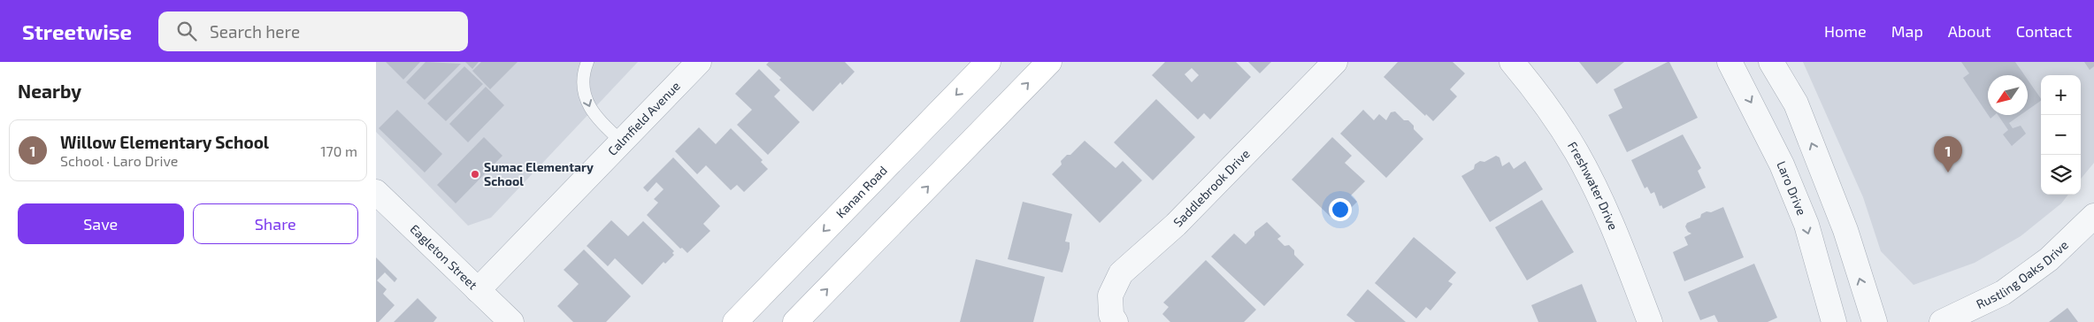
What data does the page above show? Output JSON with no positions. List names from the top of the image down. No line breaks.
{"streets":{"main road":["Kanan Road"],"street":["Calmfield Avenue","Freshwater Drive","Saddlebrook Drive","Laro Drive","Eagleton Street","Rustling Oaks Drive"]},"crossings":[["Calmfield Avenue","Eagleton Street"]],"places":["Sumac Elementary School"],"north":"bottom left","page":{"header":"Streetwise","search":"Search here","nav":["Home","Map","About","Contact"],"heading":"Nearby","map_buttons":["+","−"],"list":[{"mark":"1","name":"Willow Elementary School","note":"School · Laro Drive","value":"170 m"}],"pins":"1","buttons":["Save","Share"]}}
